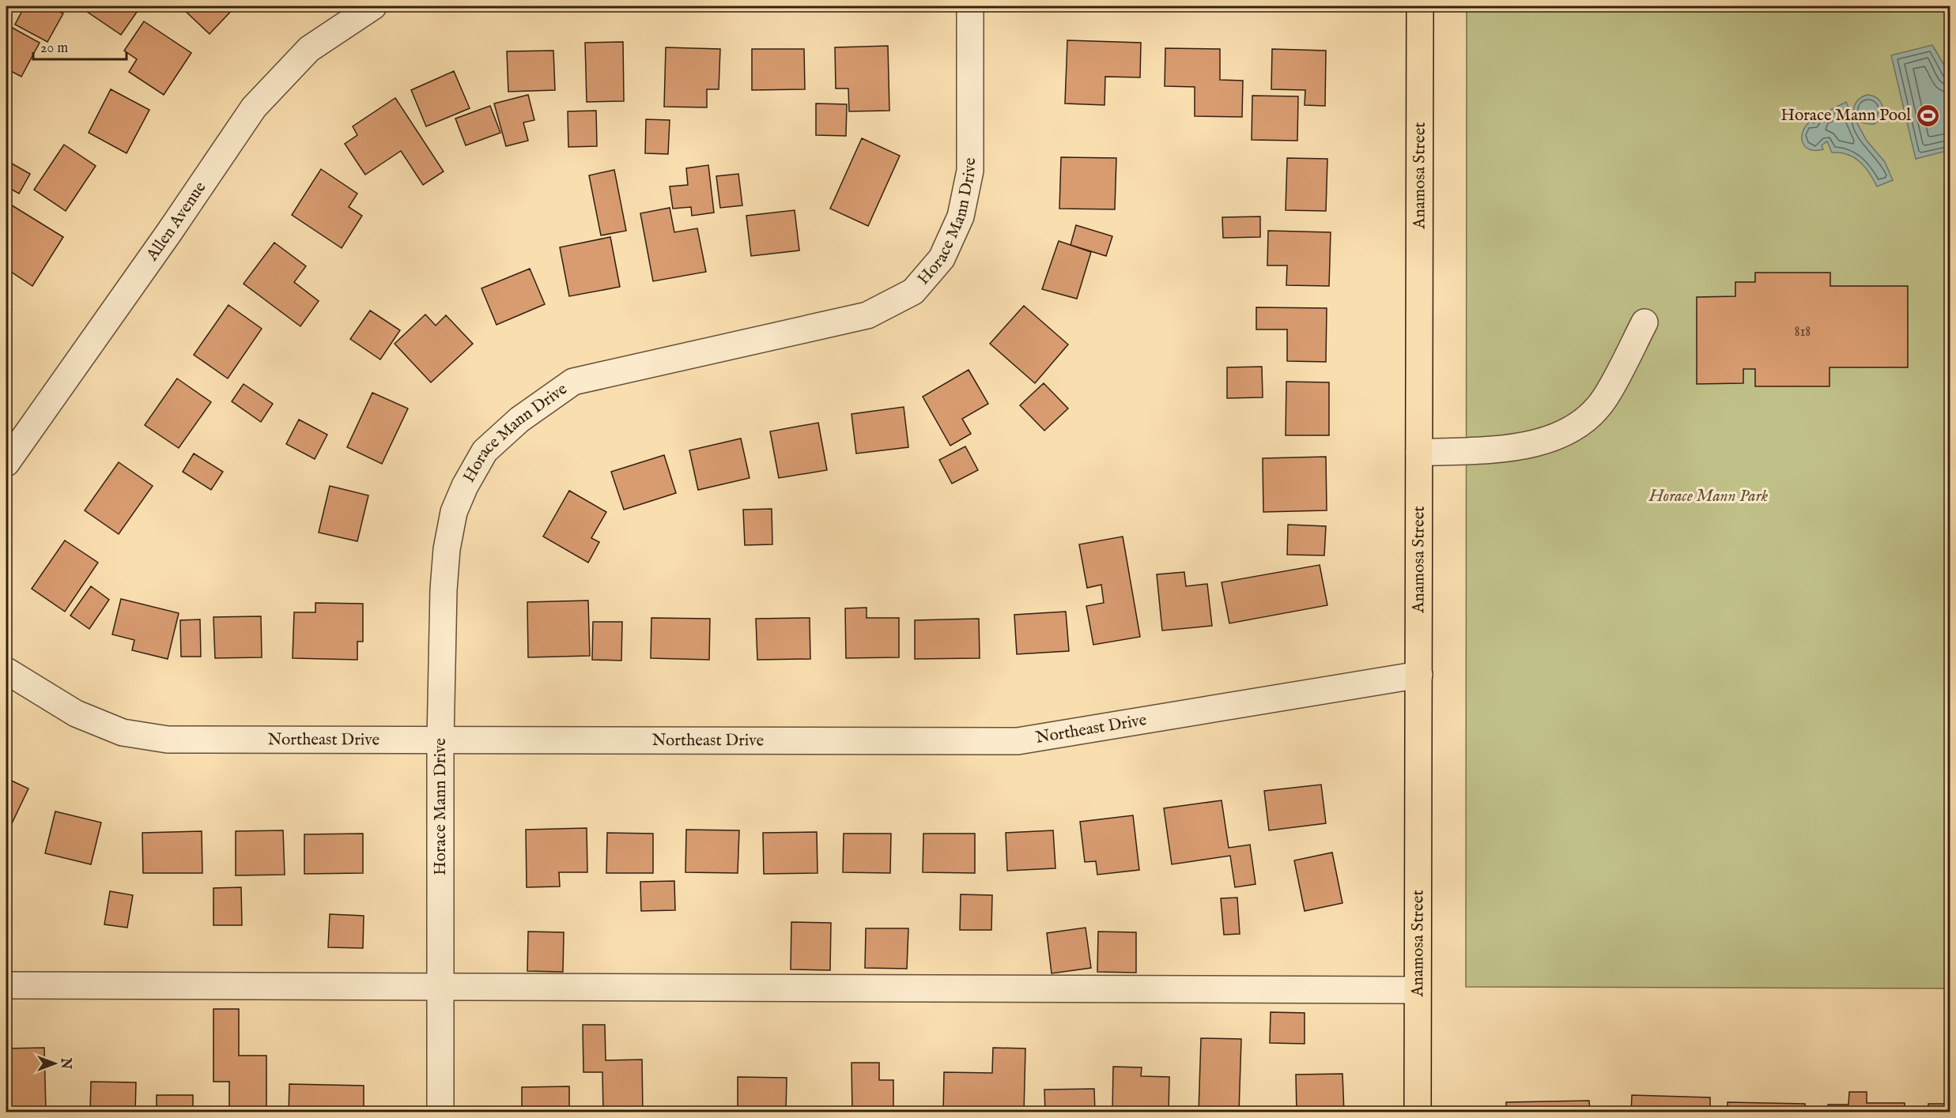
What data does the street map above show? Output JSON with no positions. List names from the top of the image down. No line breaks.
{"streets":{"main road":["Anamosa Street"],"street":["Horace Mann Drive","Allen Avenue","Northeast Drive"]},"crossings":[["Anamosa Street","Northeast Drive"],["Horace Mann Drive","Northeast Drive"]],"parks":["Horace Mann Park"],"places":{"sports":["Horace Mann Pool"]},"house_numbers":["818"],"scale_bar":"20 m","north":"right"}
